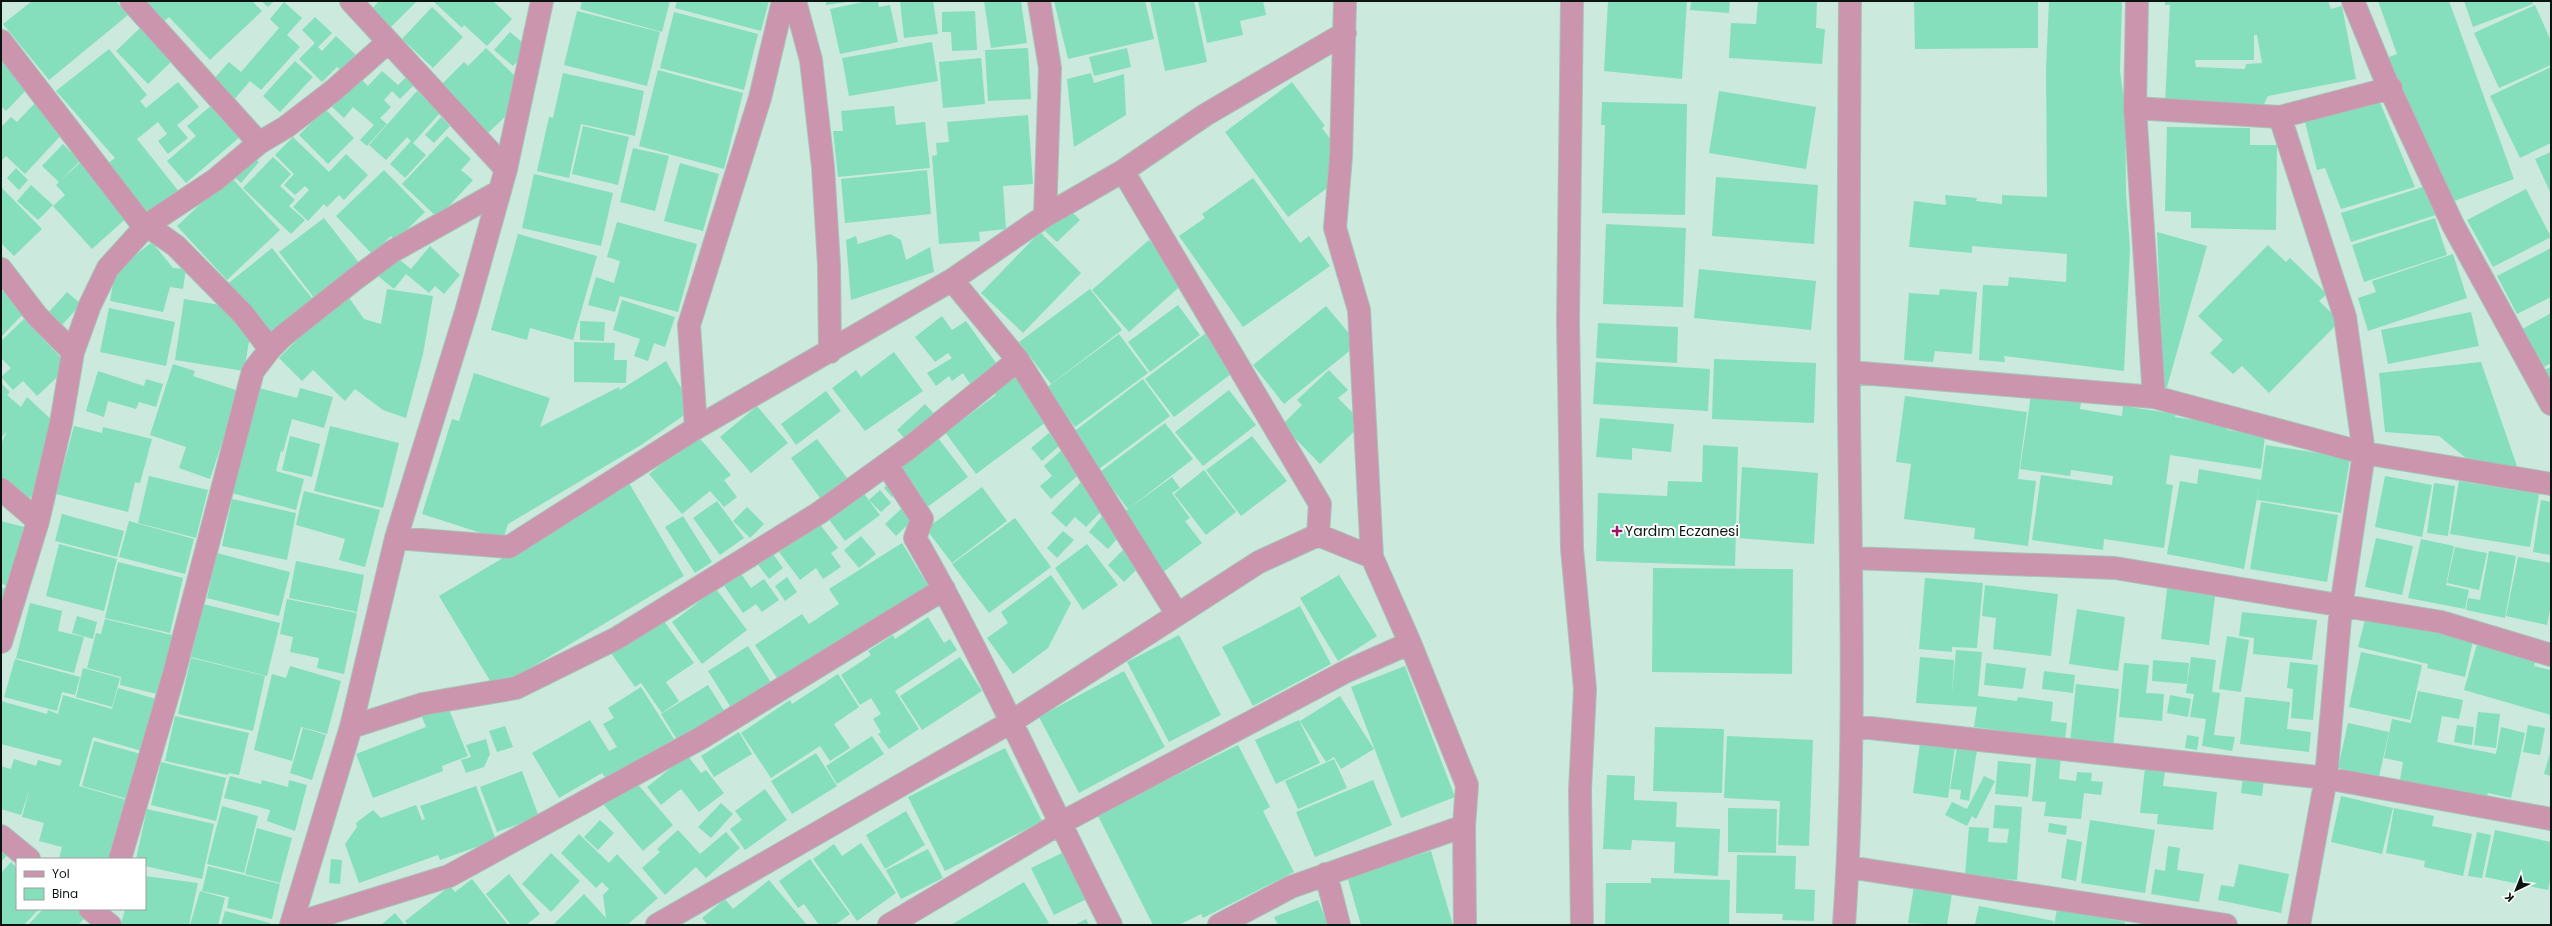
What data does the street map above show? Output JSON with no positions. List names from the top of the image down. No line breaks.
{"places":{"health":["Yardım Eczanesi"]},"legend":["Yol","Bina"],"north":"bottom left"}
